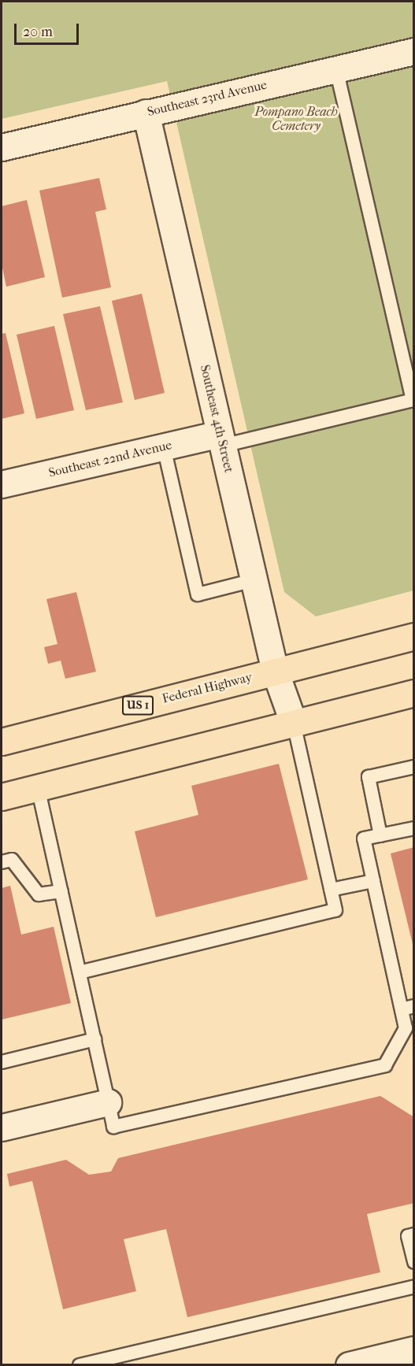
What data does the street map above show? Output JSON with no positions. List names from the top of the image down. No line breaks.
{"streets":{"main road":["Federal Highway","US 1"],"street":["Southeast 23rd Avenue","Southeast 4th Street","Southeast 22nd Avenue"]},"crossings":[["Southeast 23rd Avenue","Southeast 4th Street"],["Southeast 4th Street","Southeast 22nd Avenue"],["Southeast 4th Street","Federal Highway"]],"parks":["Pompano Beach Cemetery"],"scale_bar":"20 m"}
